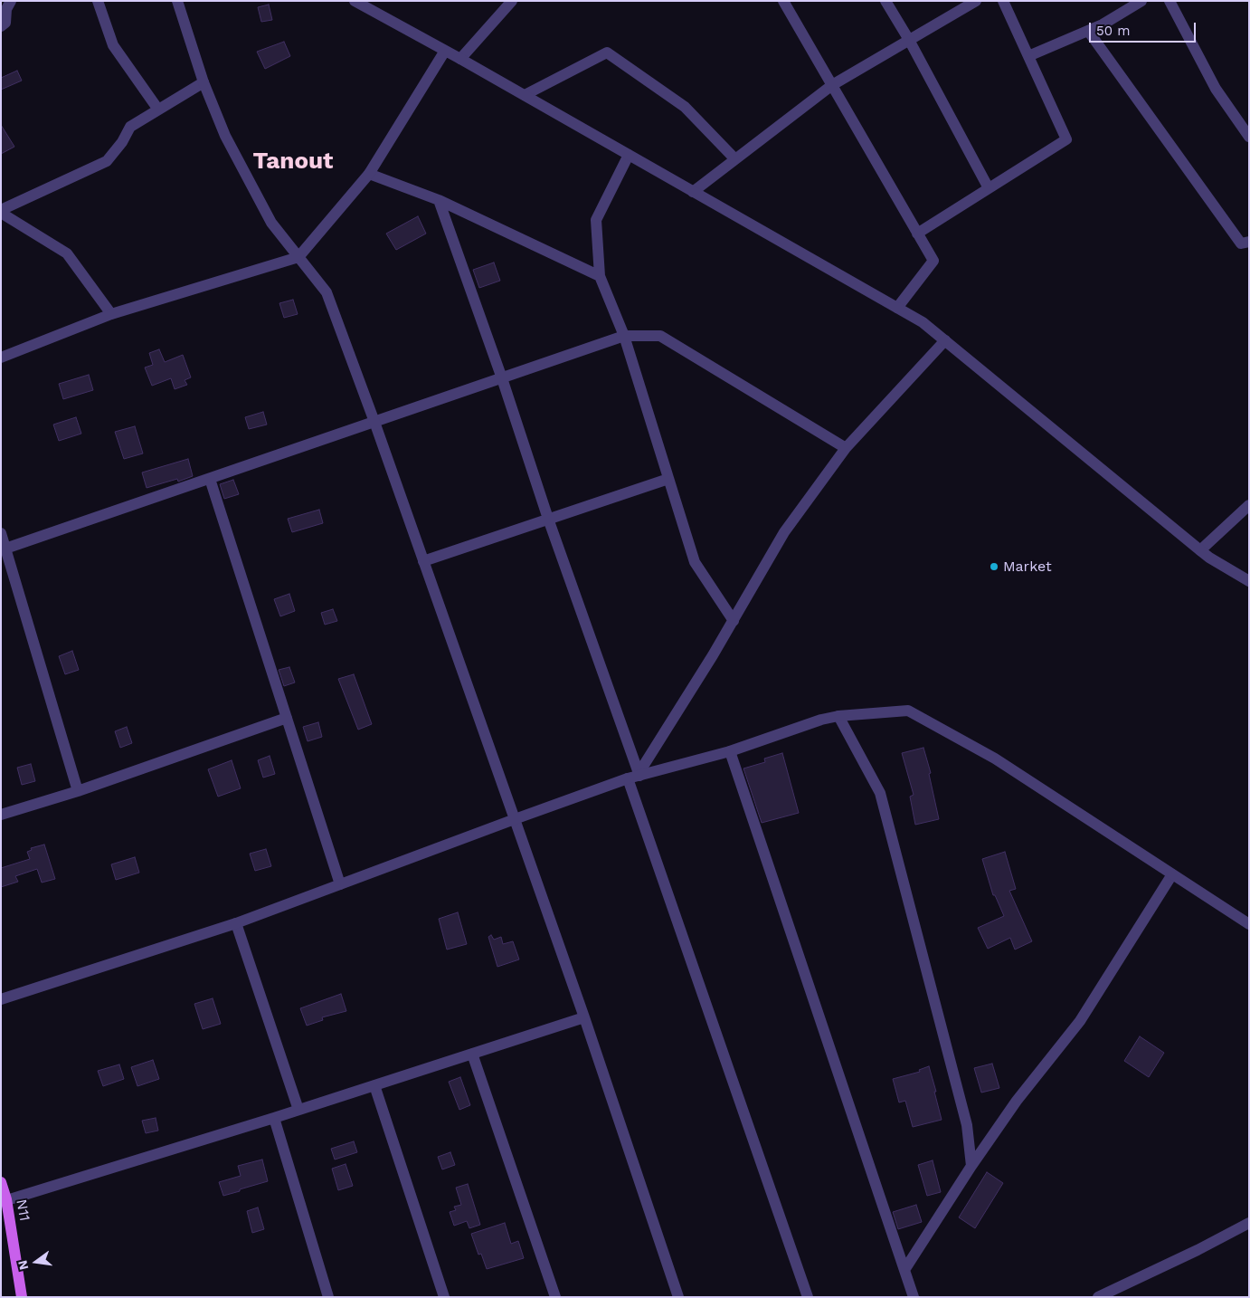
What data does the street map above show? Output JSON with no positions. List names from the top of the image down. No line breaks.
{"streets":{"main road":["N11"]},"districts":["Tanout"],"places":["Market"],"scale_bar":"50 m","north":"left"}
